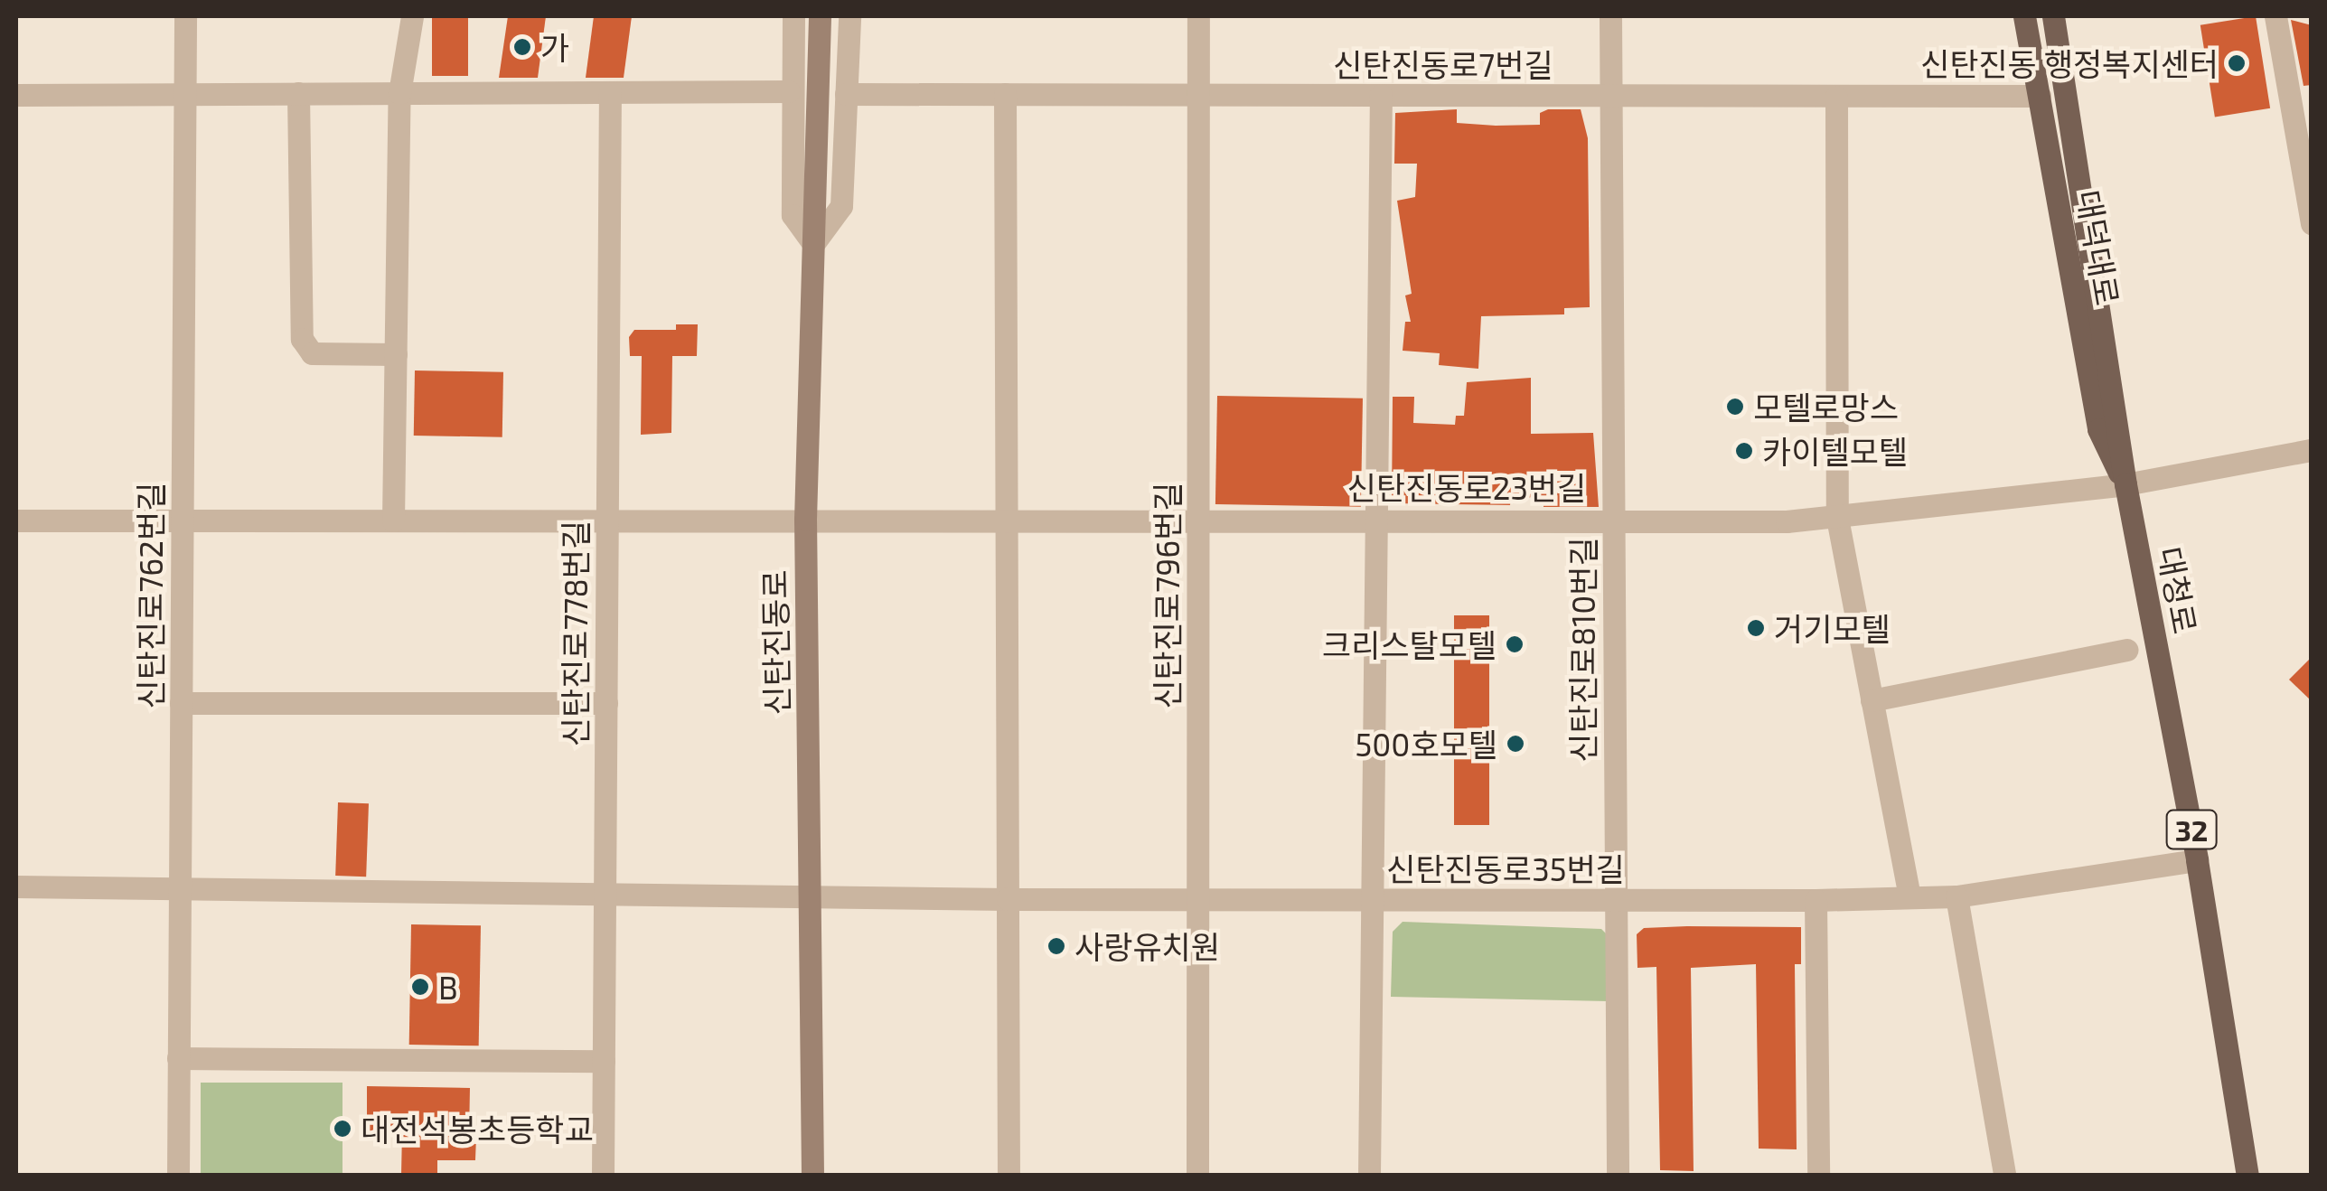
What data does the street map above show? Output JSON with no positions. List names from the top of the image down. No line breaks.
{"streets":{"main road":["대덕대로","대청로","신탄진동로","32"],"street":["신탄진동로7번길","신탄진동로23번길","신탄진로762번길","신탄진로796번길","신탄진로778번길","신탄진로810번길","신탄진동로35번길"]},"crossings":[["신탄진동로7번길","대덕대로"],["신탄진동로7번길","신탄진로796번길"],["신탄진동로7번길","신탄진로810번길"],["대덕대로","신탄진동로23번길"],["대덕대로","대청로"],["신탄진동로23번길","대청로"],["신탄진동로23번길","신탄진로762번길"],["신탄진동로23번길","신탄진로796번길"],["신탄진동로23번길","신탄진로778번길"],["신탄진동로23번길","신탄진동로"],["신탄진동로23번길","신탄진로810번길"],["대청로","신탄진동로35번길"],["신탄진로762번길","신탄진동로35번길"],["신탄진로796번길","신탄진동로35번길"],["신탄진로778번길","신탄진동로35번길"],["신탄진동로","신탄진동로35번길"],["신탄진로810번길","신탄진동로35번길"]],"places":["가","신탄진동 행정복지센터","모텔로망스","카이텔모텔","거기모텔","크리스탈모텔","500호모텔","사랑유치원","B","대전석봉초등학교"]}
